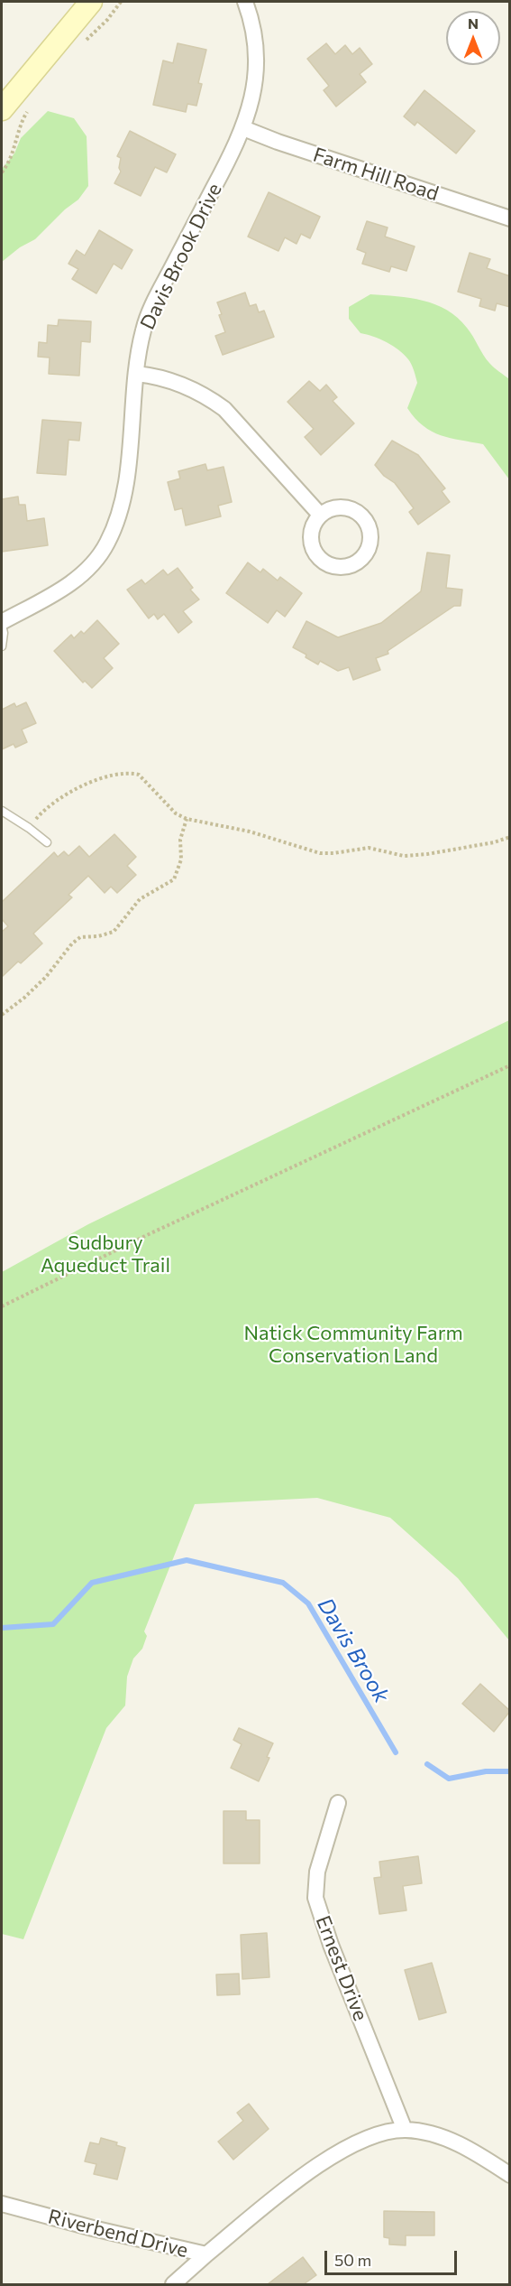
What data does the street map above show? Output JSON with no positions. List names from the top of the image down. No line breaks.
{"streets":{"street":["Farm Hill Road","Davis Brook Drive","Ernest Drive","Riverbend Drive"]},"crossings":[["Farm Hill Road","Davis Brook Drive"],["Ernest Drive","Riverbend Drive"]],"water":["Davis Brook"],"parks":["Sudbury Aqueduct Trail","Natick Community Farm Conservation Land"],"scale_bar":"50 m","north":"top"}
